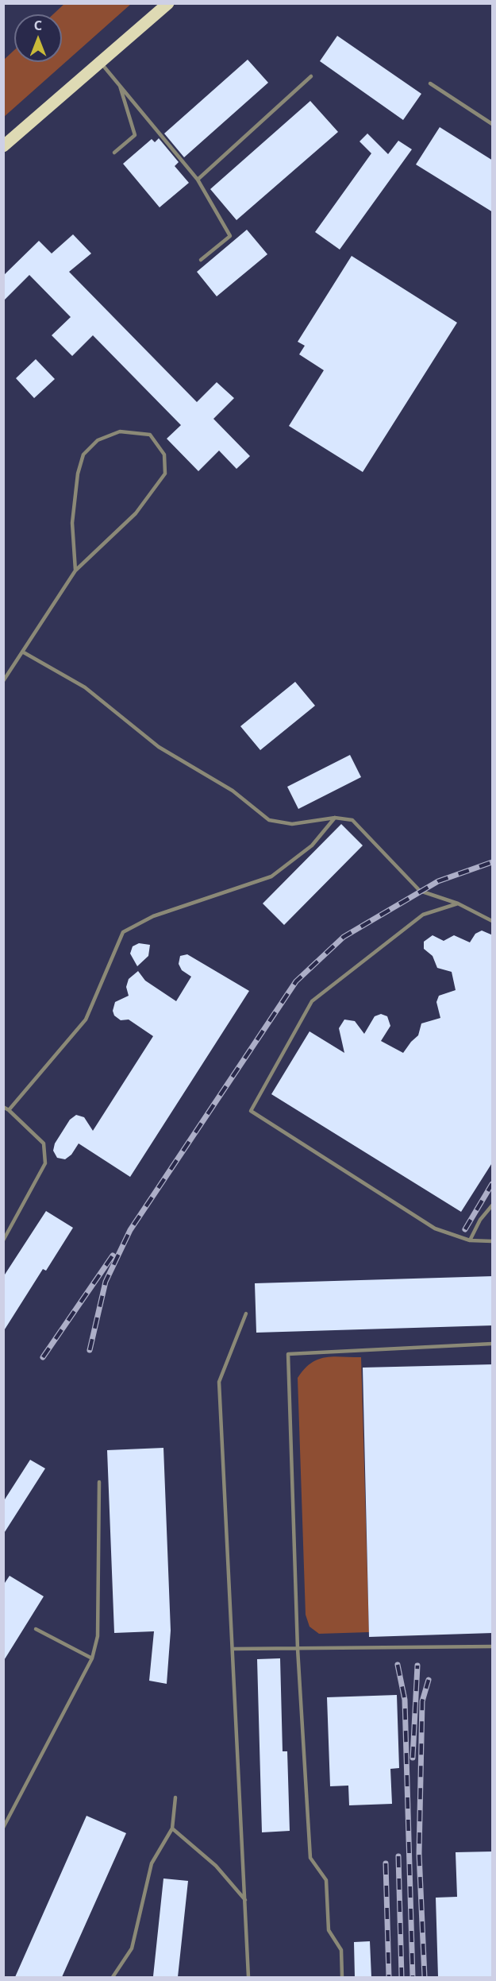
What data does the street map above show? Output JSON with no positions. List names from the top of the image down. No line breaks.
{"north":"top"}
